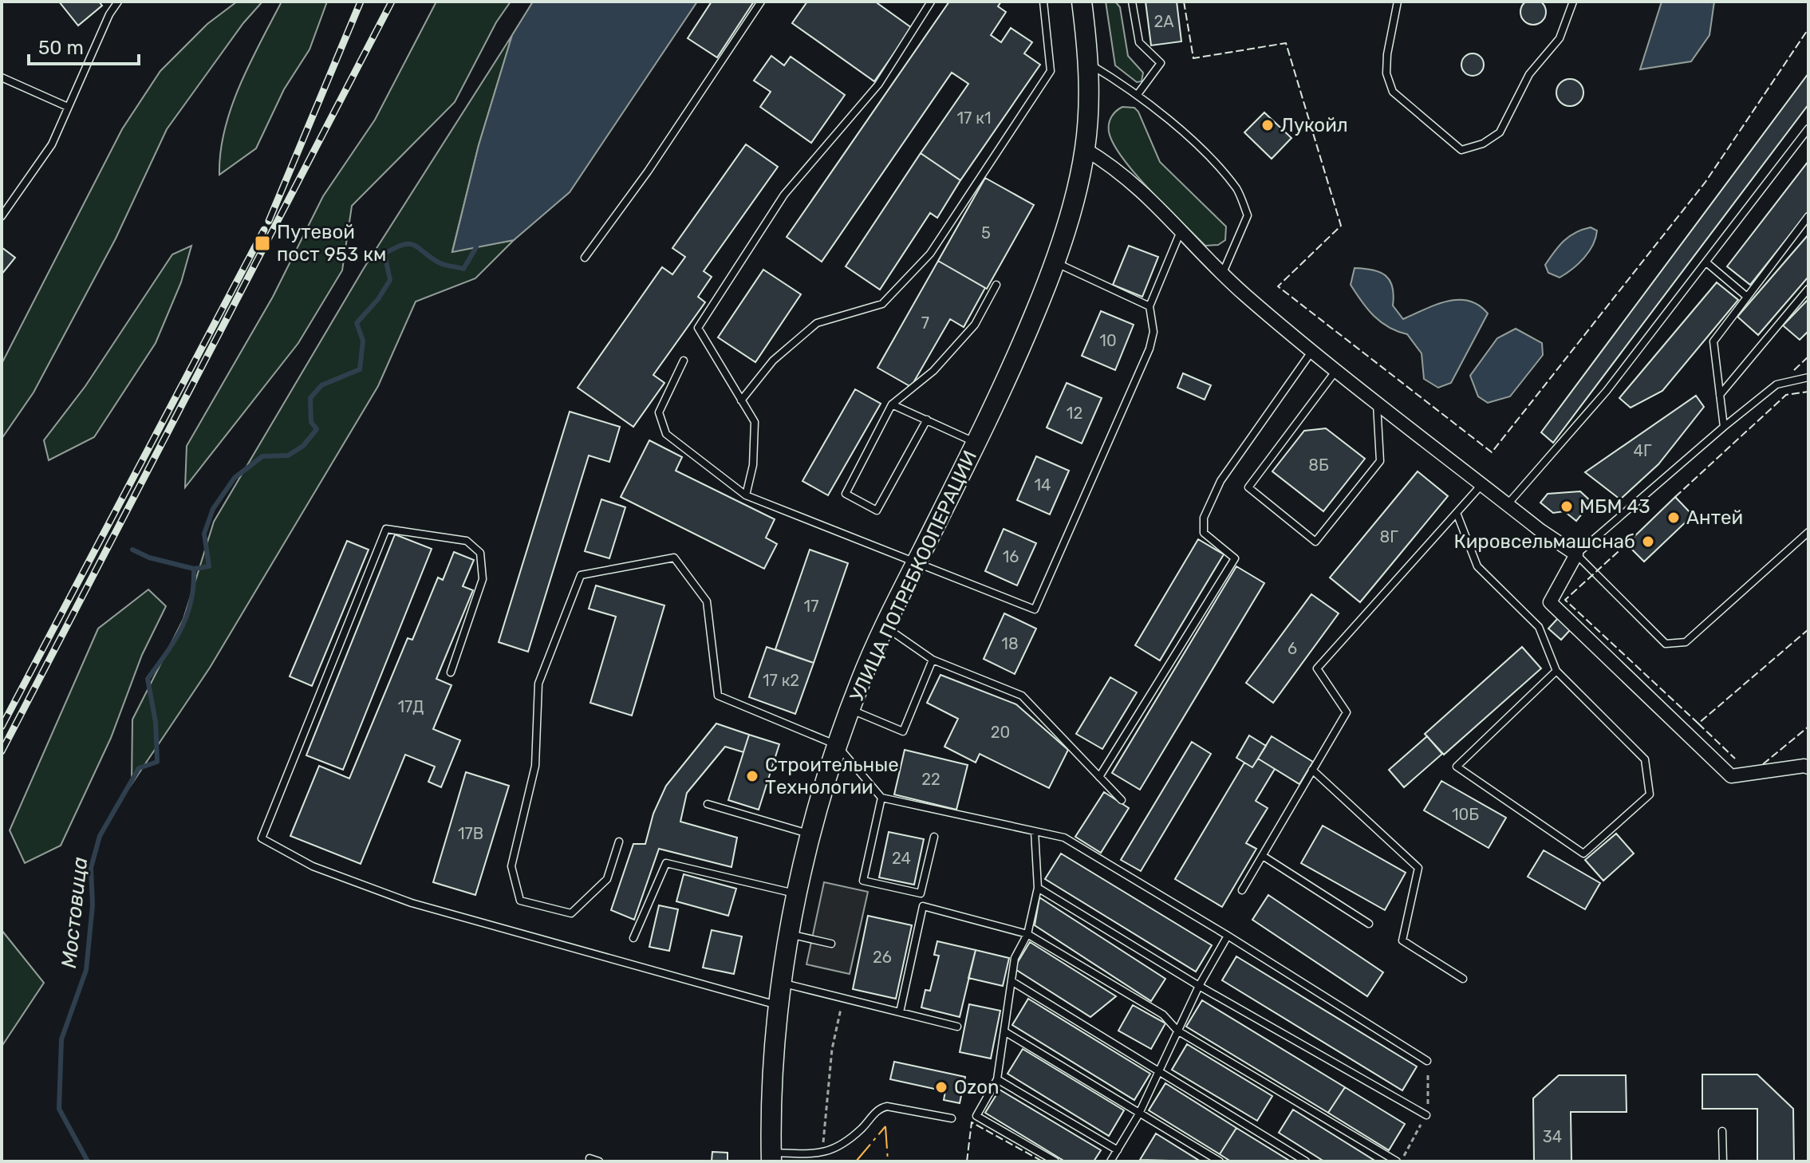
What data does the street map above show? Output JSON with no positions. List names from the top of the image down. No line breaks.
{"streets":{"main road":["УЛИЦА ПОТРЕБКООПЕРАЦИИ"]},"water":["Мостовица"],"places":{"other":["Лукойл","МБМ 43","Антей","Кировсельмашснаб","Строительные Технологии","Ozon"],"transit":["Путевой пост 953 км"]},"house_numbers":["2А","17 к1","5","7","10","12","4Г","8Б","14","8Г","16","17","18","6","17 к2","17Д","20","22","10Б","17В","24","26","34"],"scale_bar":"50 m"}
